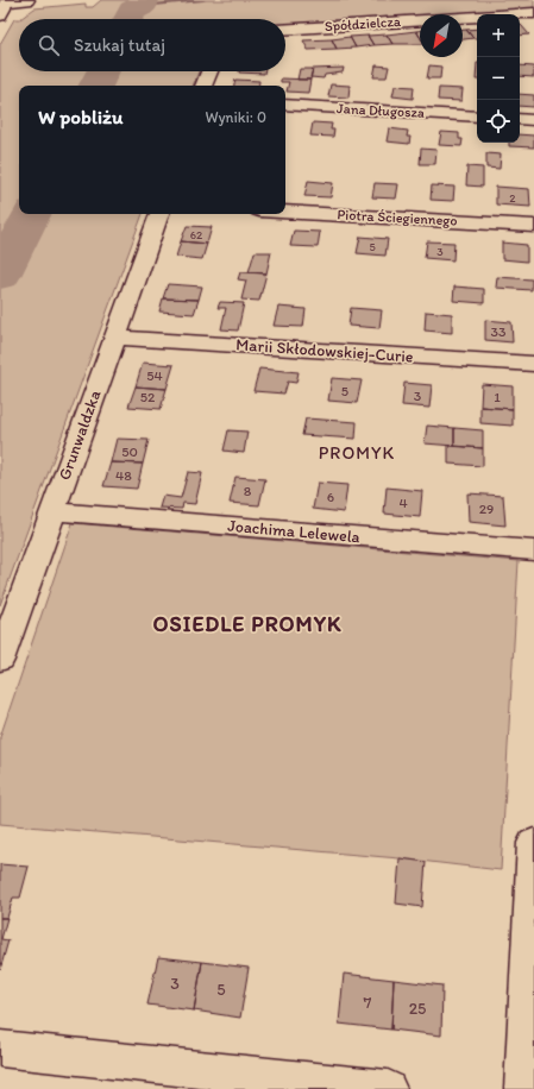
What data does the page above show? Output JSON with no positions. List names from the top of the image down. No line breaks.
{"streets":{"street":["Spółdzielcza","Jana Długosza","Piotra Ściegiennego","Marii Skłodowskiej-Curie","Grunwaldzka","Joachima Lelewela"]},"crossings":[["Marii Skłodowskiej-Curie","Grunwaldzka"],["Grunwaldzka","Joachima Lelewela"]],"districts":["PROMYK","OSIEDLE PROMYK"],"house_numbers":["2","62","5","3","33","54","5","3","52","1","50","48","8","6","4","29","3","5","7","25"],"north":"bottom left","page":{"map_buttons":["+","−"],"search":"Szukaj tutaj","heading":["W pobliżu","Wyniki: 0"]}}
